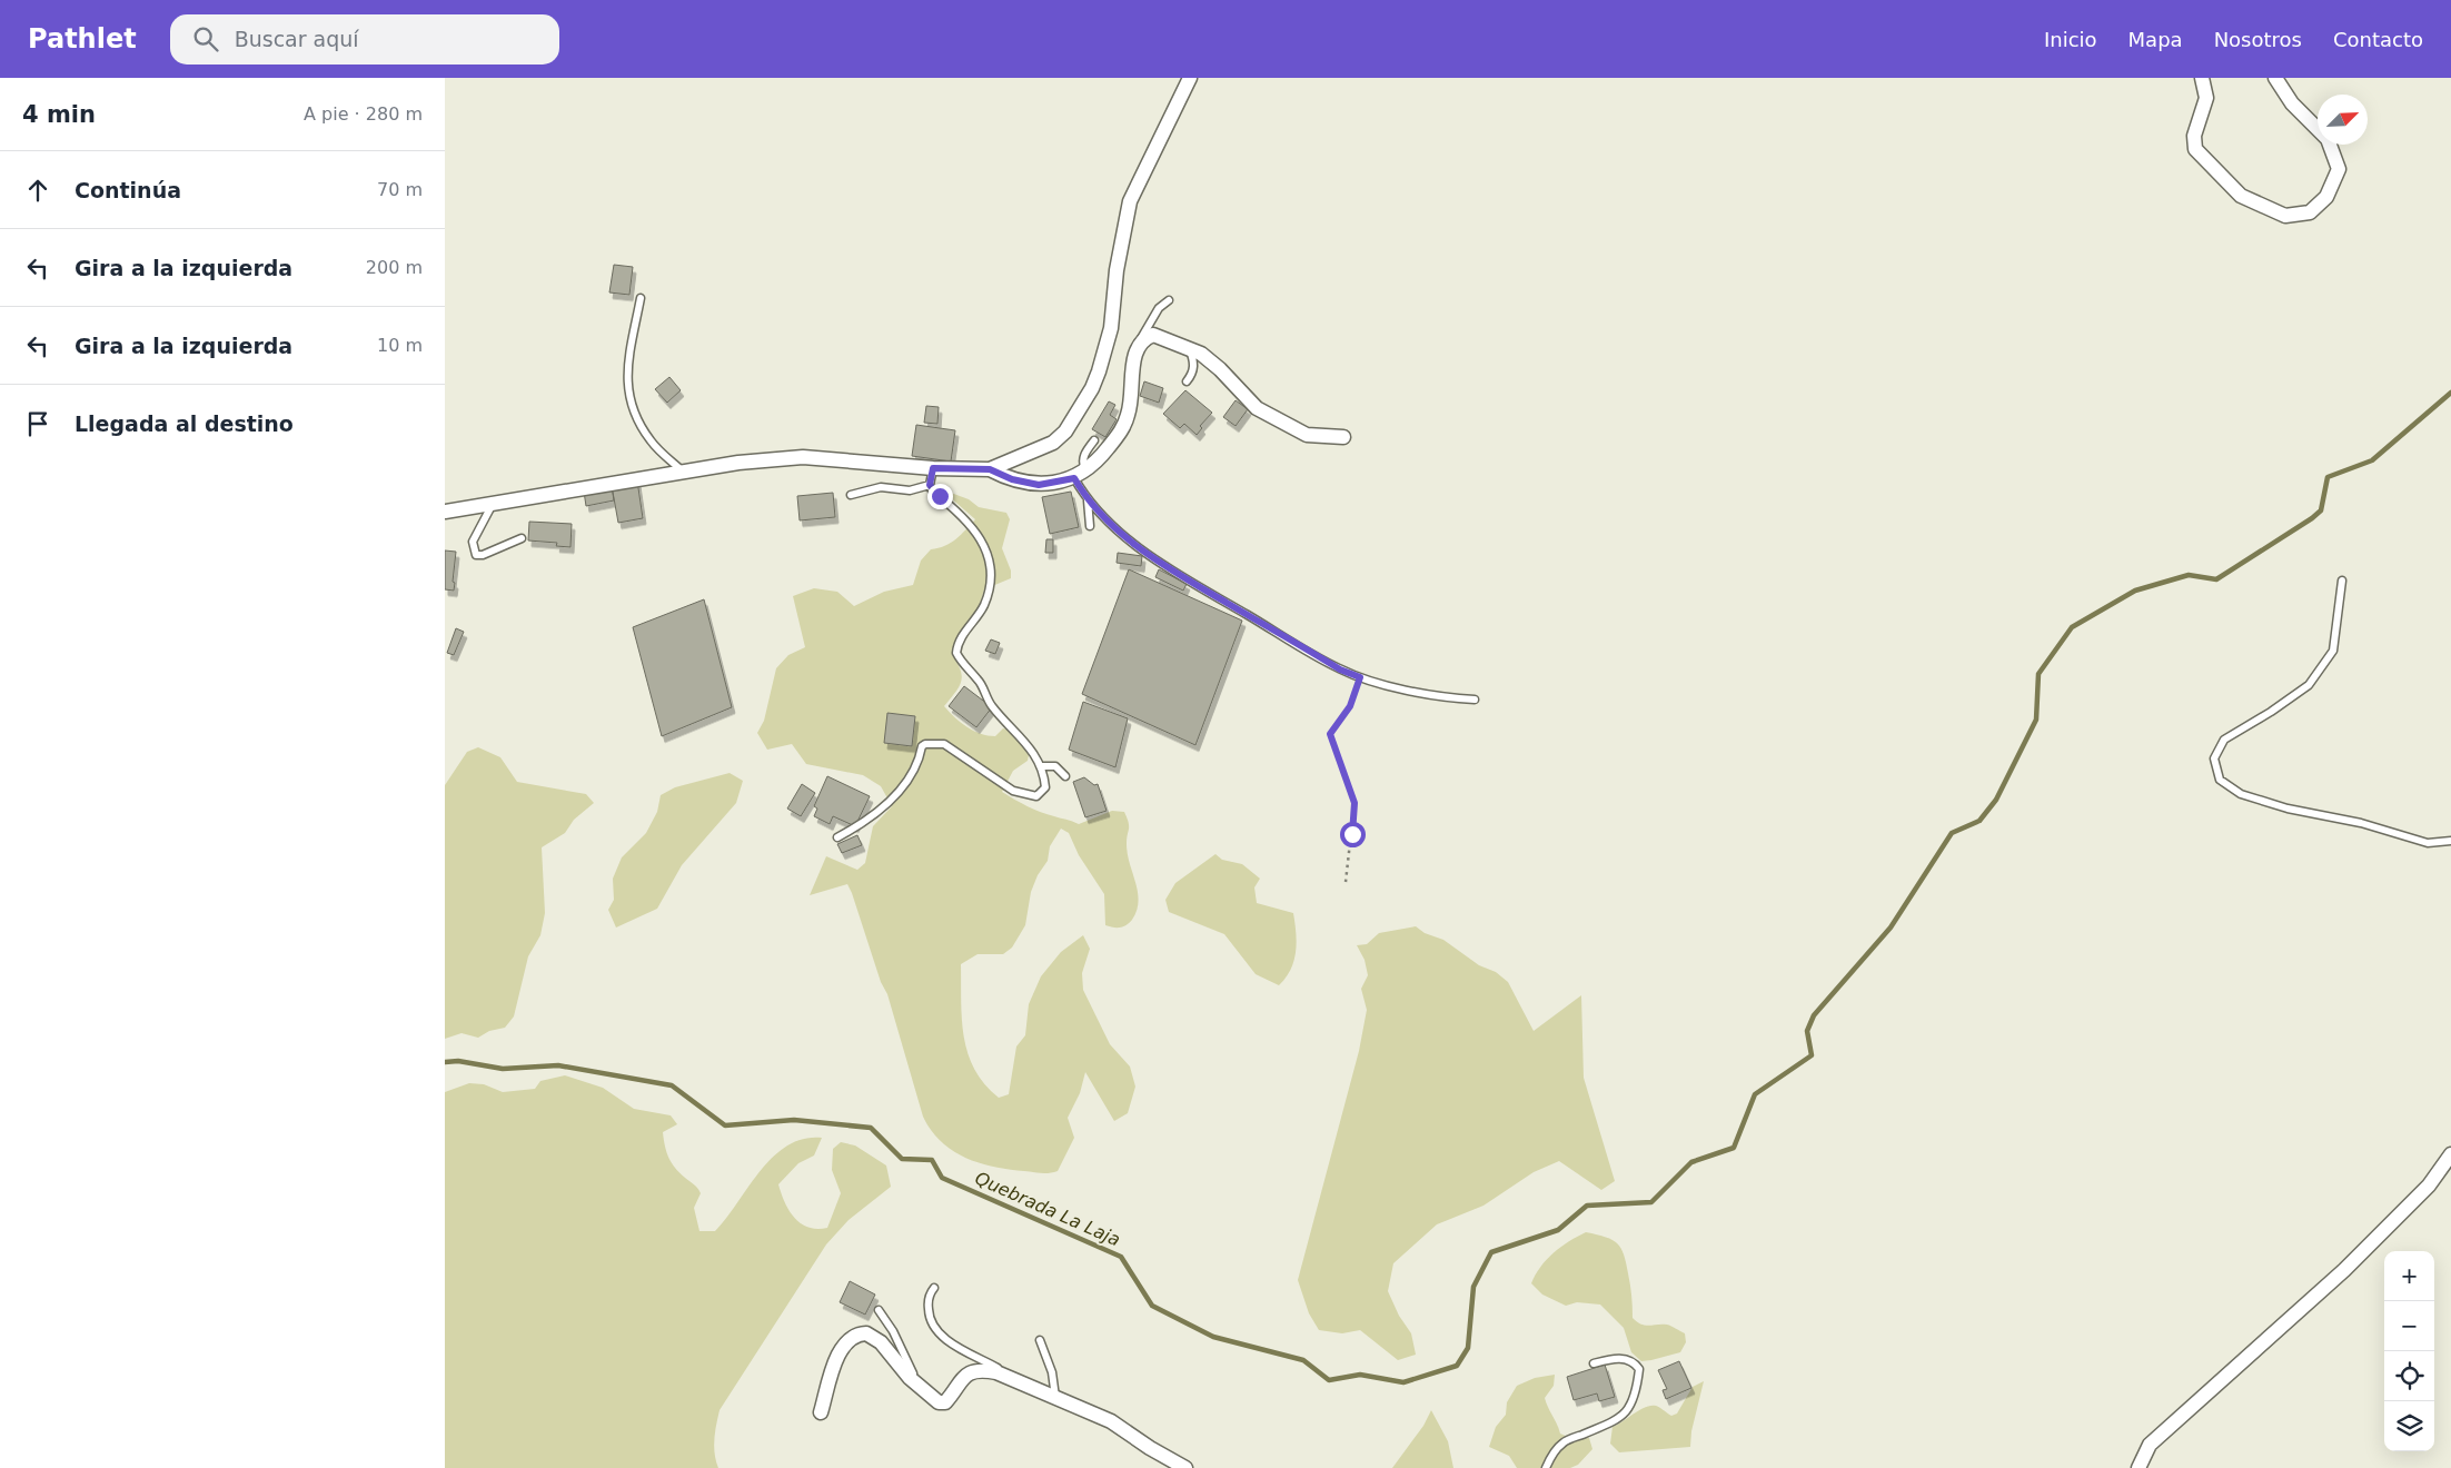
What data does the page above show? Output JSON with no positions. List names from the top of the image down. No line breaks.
{"water":["Quebrada La Laja"],"north":"top right","page":{"header":"Pathlet","search":"Buscar aquí","nav":["Inicio","Mapa","Nosotros","Contacto"],"heading":["4 min","A pie · 280 m"],"list":[["Continúa","70 m"],["Gira a la izquierda","200 m"],["Gira a la izquierda","10 m"],"Llegada al destino"],"map_buttons":["+","−"]}}
